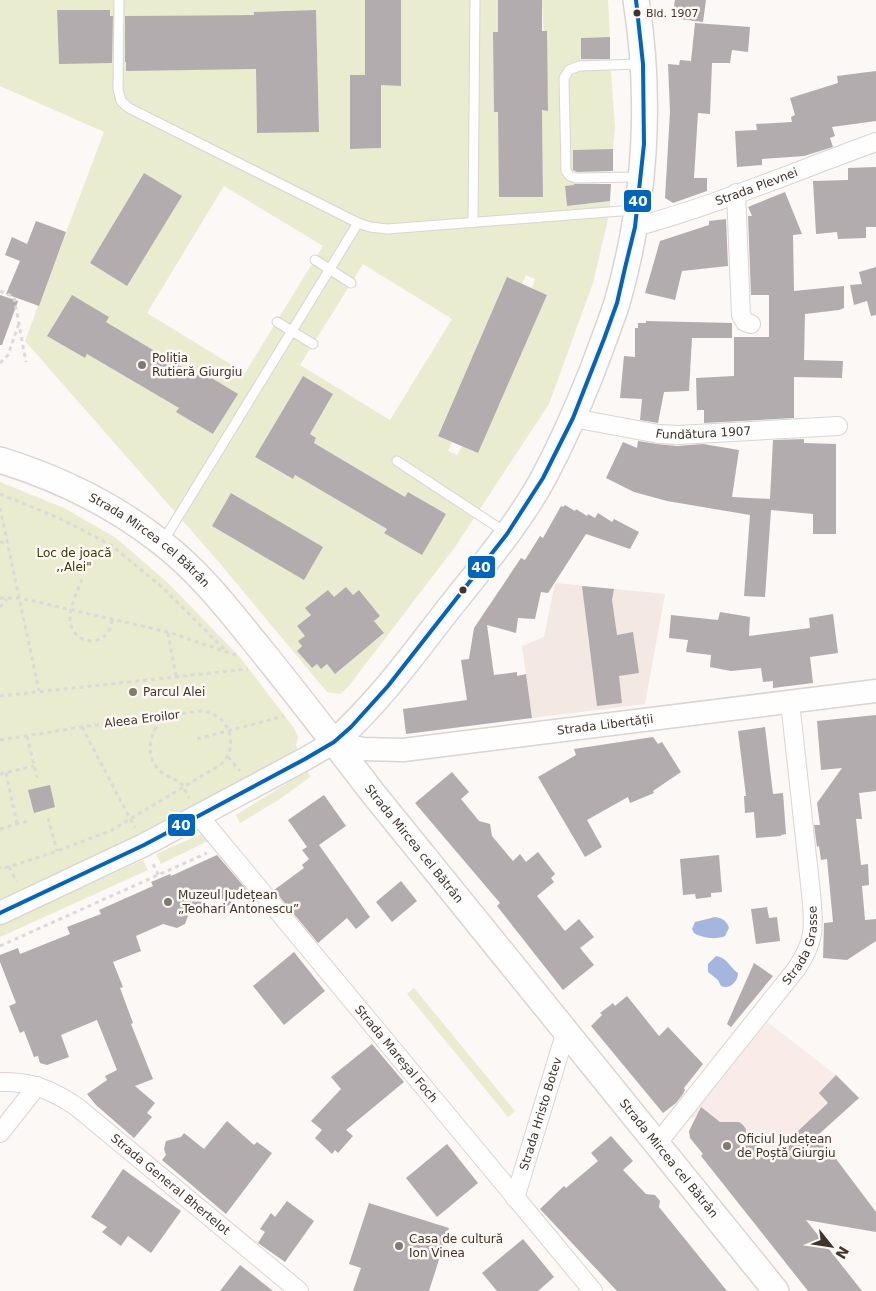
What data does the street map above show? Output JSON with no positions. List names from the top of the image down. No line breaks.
{"streets":{"main road":["Strada Mircea cel Bătrân"],"street":["Strada Plevnei","Fundătura 1907","Strada Libertății","Strada Grasse","Strada Mareșal Foch","Strada Hristo Botev","Strada General Bhertelot"],"path":["Aleea Eroilor"]},"crossings":[["Strada Mircea cel Bătrân","Strada Libertății"],["Strada Mircea cel Bătrân","Strada Grasse"],["Strada Mircea cel Bătrân","Strada Hristo Botev"],["Strada Libertății","Strada Grasse"],["Strada Mareșal Foch","Strada Hristo Botev"]],"parks":["Loc de joacă ,,Alei\""],"places":["Bld. 1907","Poliția Rutieră Giurgiu","Parcul Alei","Muzeul Județean „Teohari Antonescu”","Oficiul Județean de Poștă Giurgiu","Casa de cultură Ion Vinea"],"lines":["transit line 40"],"north":"bottom right"}
